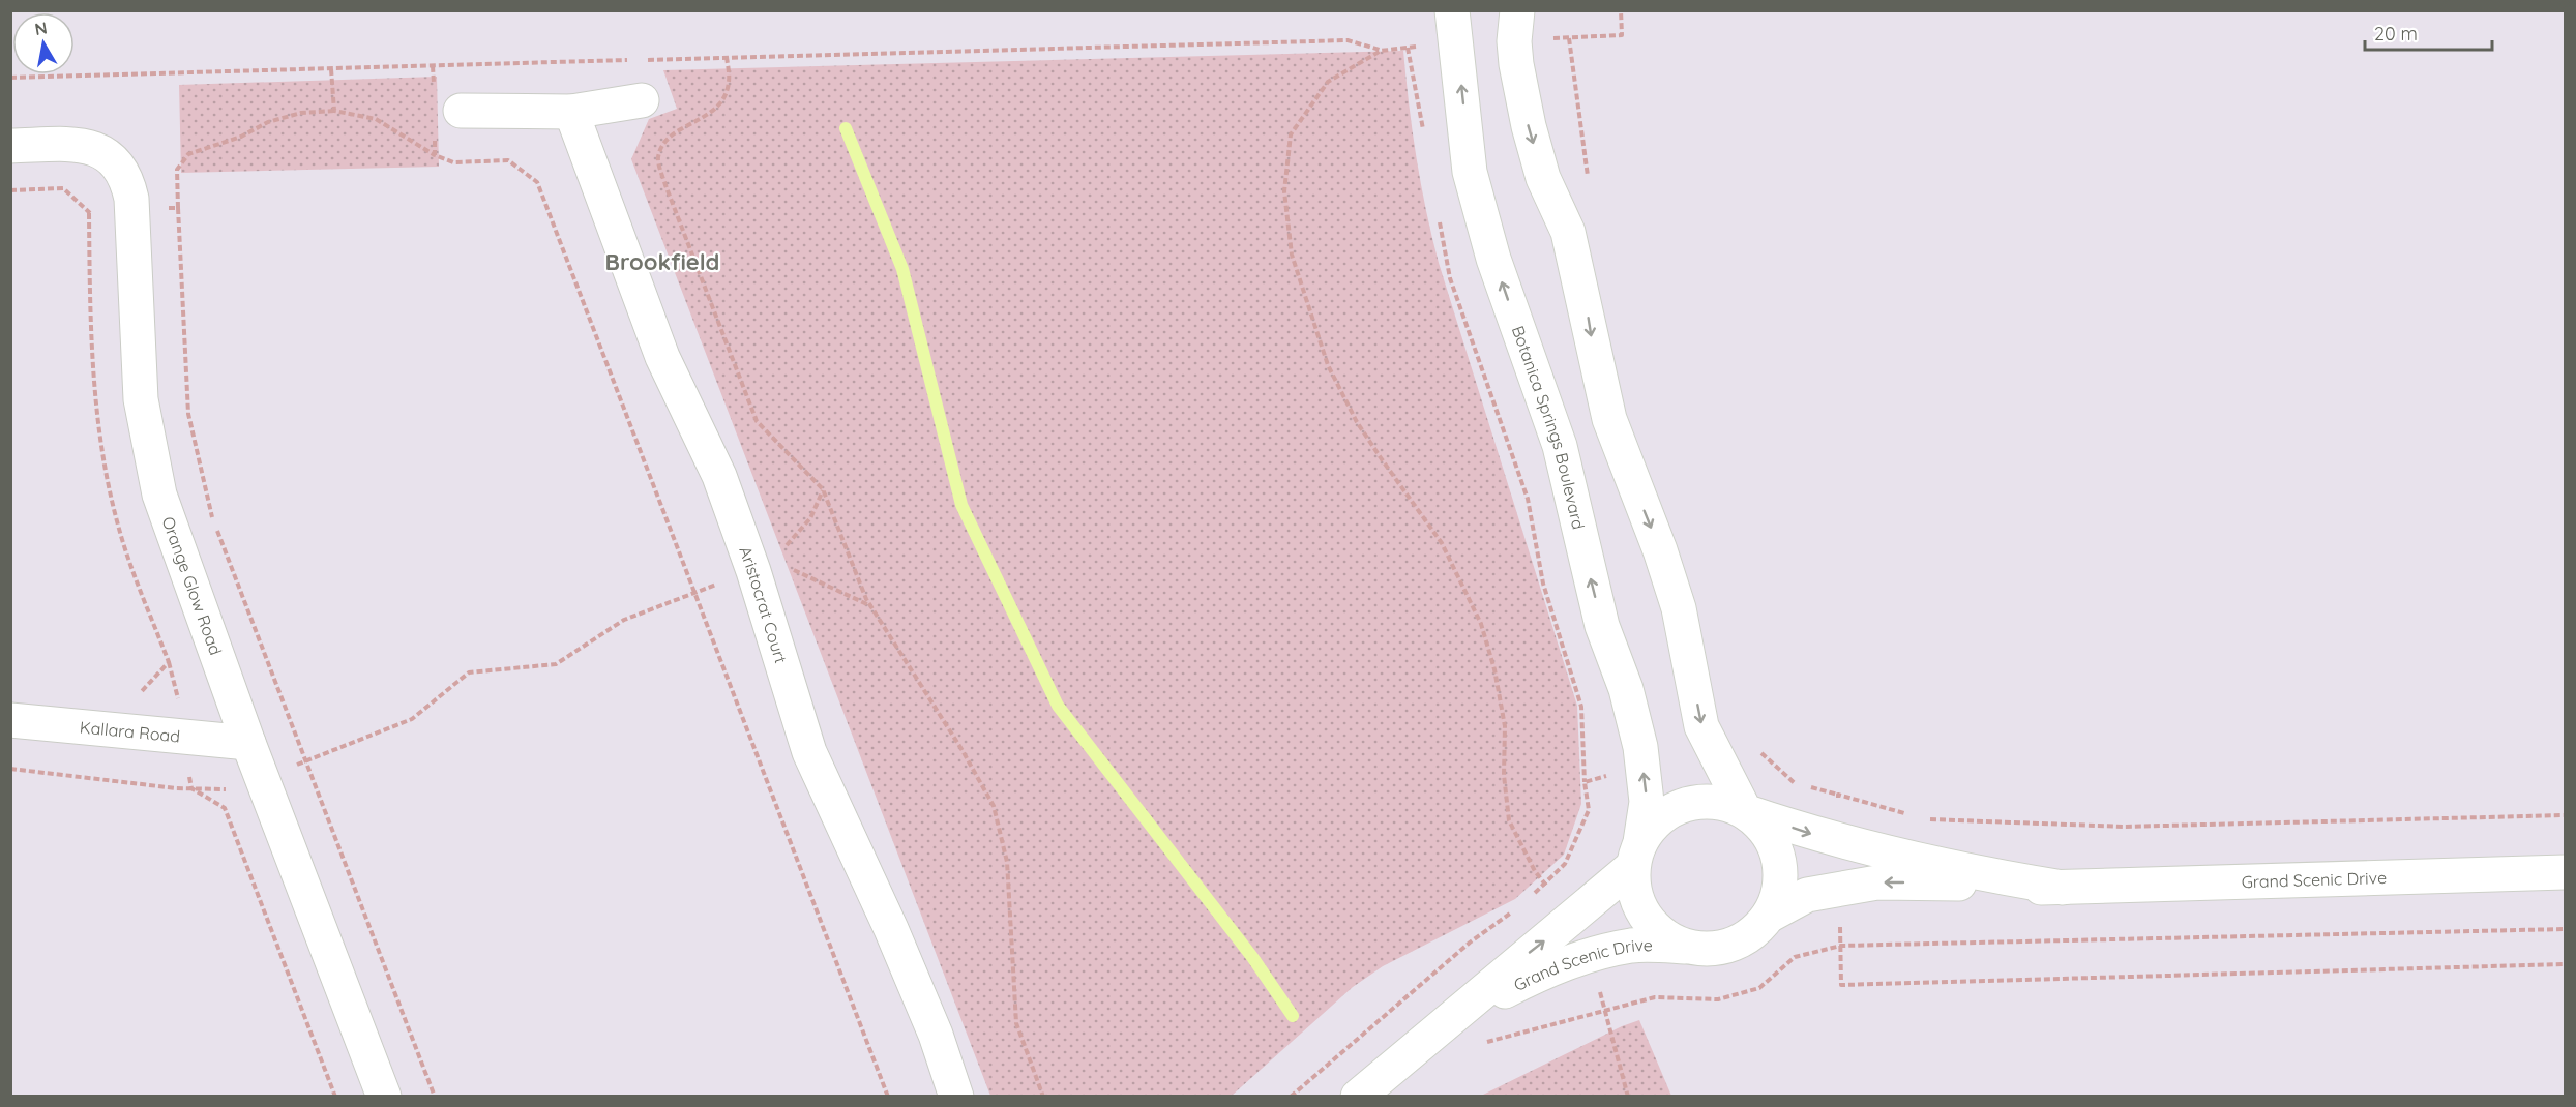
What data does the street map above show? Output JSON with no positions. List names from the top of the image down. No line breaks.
{"streets":{"street":["Botanica Springs Boulevard","Orange Glow Road","Aristocrat Court","Kallara Road","Grand Scenic Drive"]},"crossings":[["Botanica Springs Boulevard","Grand Scenic Drive"],["Orange Glow Road","Kallara Road"]],"districts":["Brookfield"],"scale_bar":"20 m","north":"top"}
